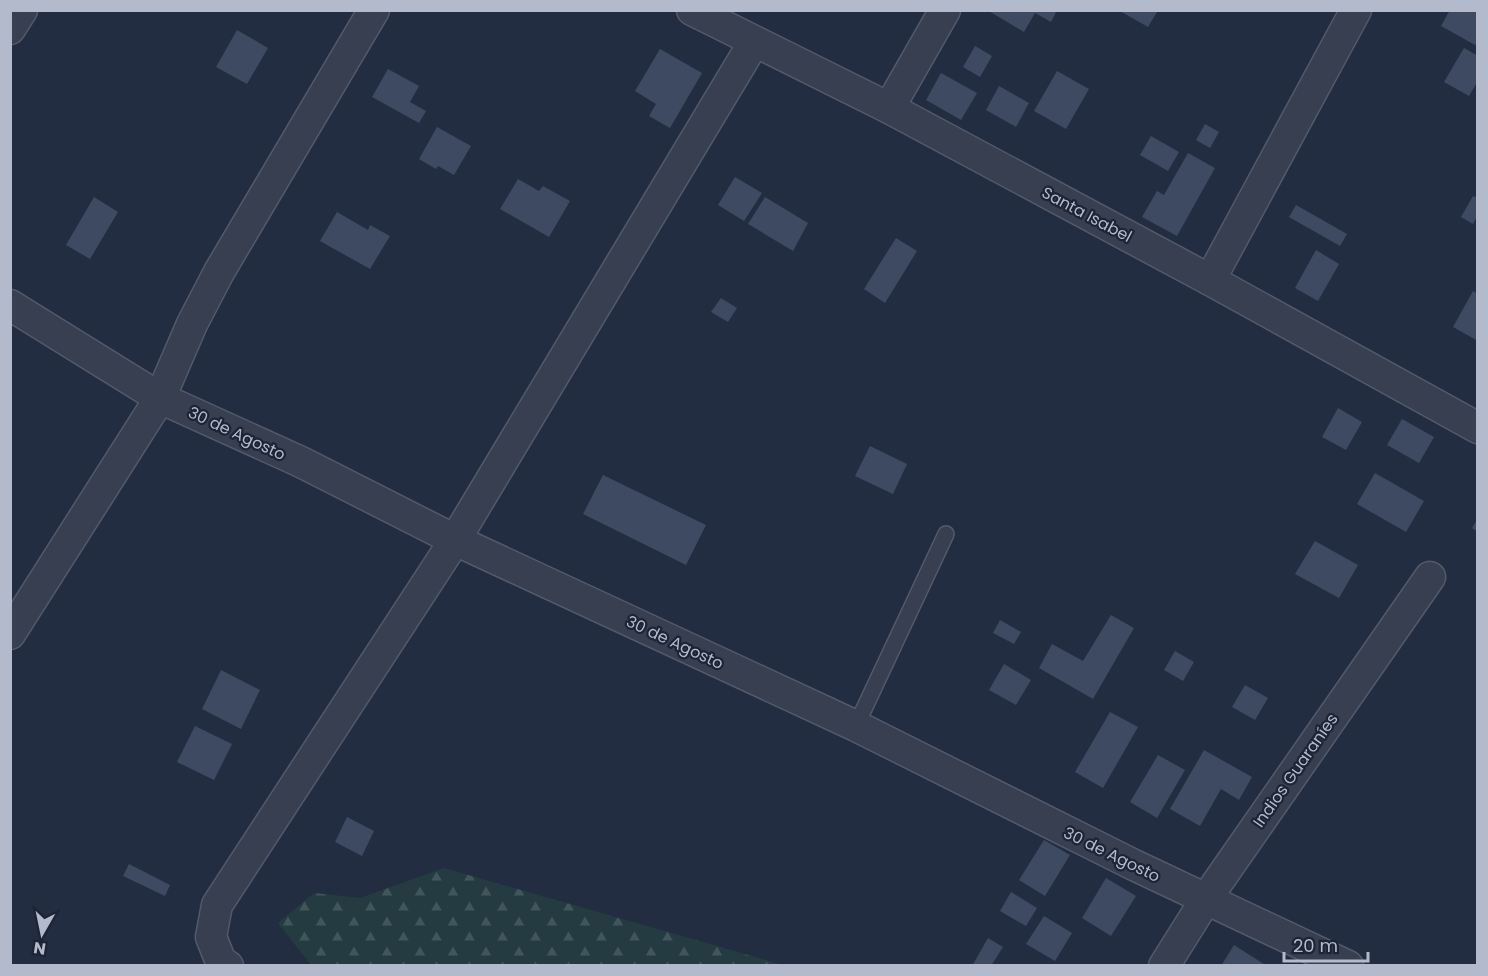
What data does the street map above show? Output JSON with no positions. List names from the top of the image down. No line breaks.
{"streets":{"street":["Santa Isabel","30 de Agosto","Indios Guaraníes"]},"crossings":[["30 de Agosto","Indios Guaraníes"]],"scale_bar":"20 m","north":"bottom"}
